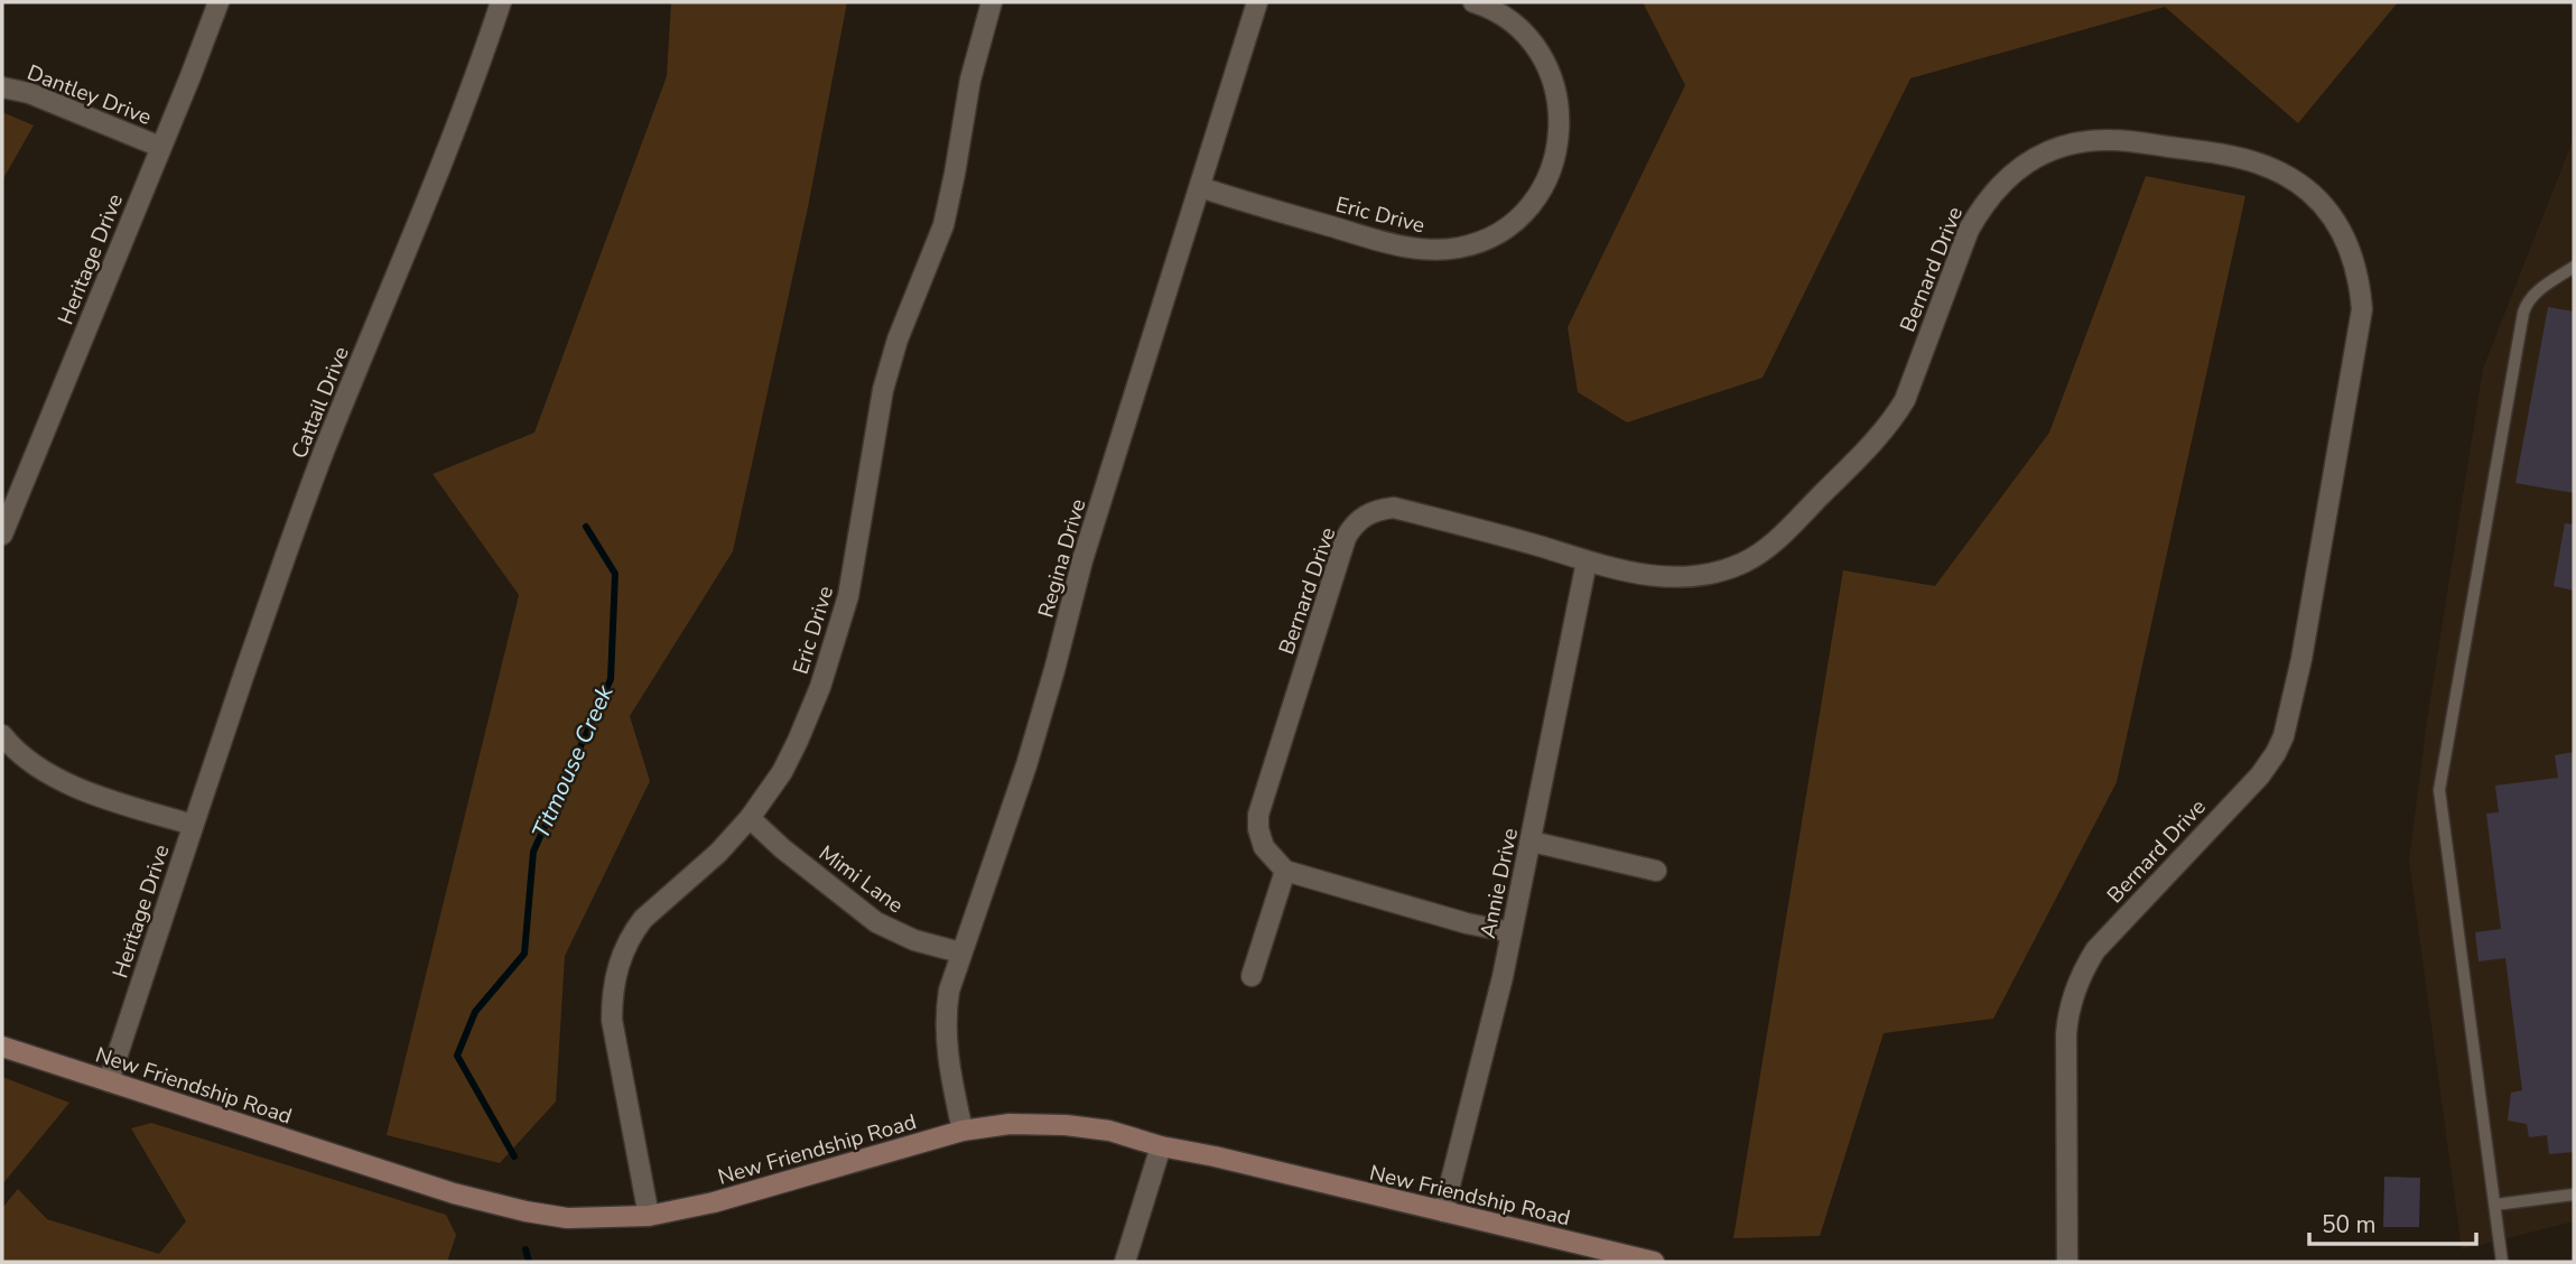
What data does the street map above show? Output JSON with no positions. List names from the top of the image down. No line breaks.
{"streets":{"street":["Dantley Drive","Eric Drive","Heritage Drive","Bernard Drive","Cattail Drive","Regina Drive","Mimi Lane","Annie Drive","New Friendship Road"]},"crossings":[["Dantley Drive","Heritage Drive"],["Eric Drive","Regina Drive"],["Eric Drive","Mimi Lane"],["Eric Drive","New Friendship Road"],["Heritage Drive","Cattail Drive"],["Heritage Drive","New Friendship Road"],["Bernard Drive","Annie Drive"],["Regina Drive","Mimi Lane"],["Regina Drive","New Friendship Road"],["Annie Drive","New Friendship Road"]],"water":["Titmouse Creek"],"scale_bar":"50 m"}
